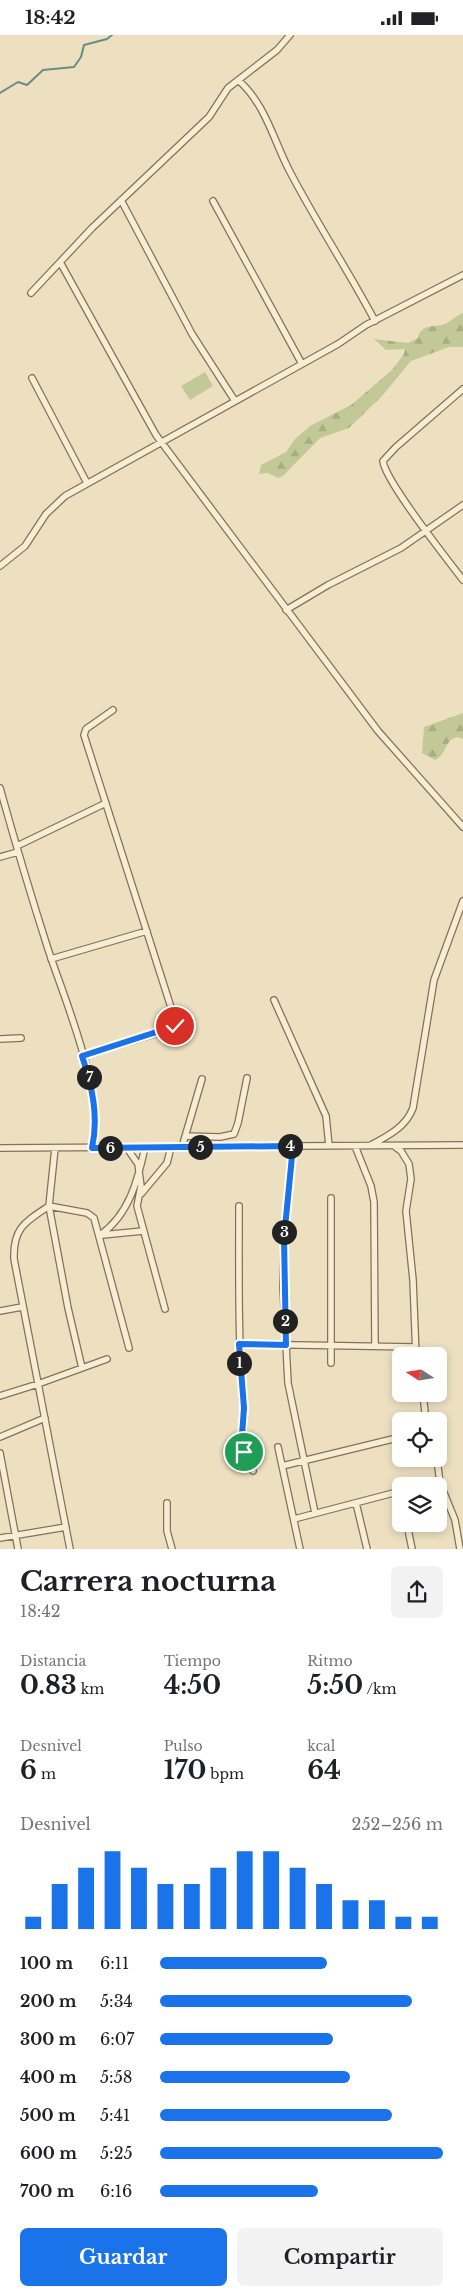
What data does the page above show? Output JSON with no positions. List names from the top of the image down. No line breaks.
{"north":"left","page":{"status":"18:42","pins":["7","4","5","6","3","2","1"],"heading":["Carrera nocturna","18:42"],"stats":[["Distancia","0.83 km"],["Tiempo","4:50"],["Ritmo","5:50 /km"],["Desnivel","6 m"],["Pulso","170 bpm"],["kcal","64"]],"chart":["Desnivel","252–256 m"],"list":[{"name":"100 m","note":"6:11"},{"name":"200 m","note":"5:34"},{"name":"300 m","note":"6:07"},{"name":"400 m","note":"5:58"},{"name":"500 m","note":"5:41"},{"name":"600 m","note":"5:25"},{"name":"700 m","note":"6:16"}],"buttons":["Guardar","Compartir"]}}
